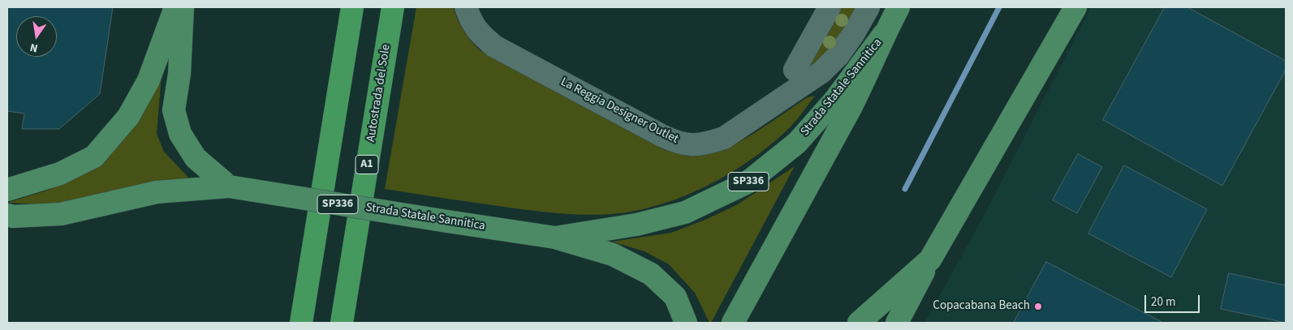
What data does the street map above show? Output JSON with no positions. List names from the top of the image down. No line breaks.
{"streets":{"highway":["Autostrada del Sole","A1"],"main road":["Strada Statale Sannitica","SP336"],"lane":["La Reggia Designer Outlet"]},"places":["Copacabana Beach"],"scale_bar":"20 m","north":"bottom"}
